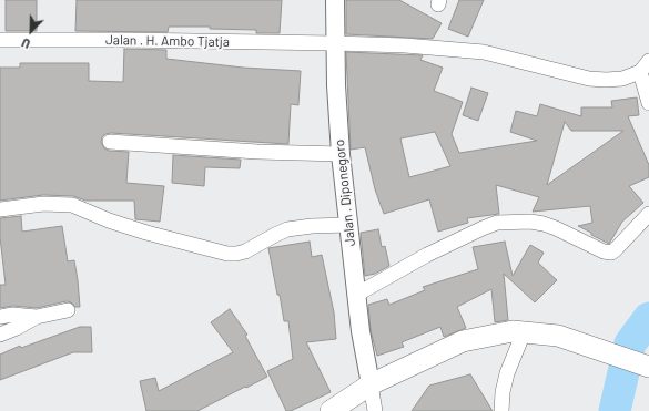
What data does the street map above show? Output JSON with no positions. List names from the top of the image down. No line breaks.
{"streets":{"street":["Jalan . H. Ambo Tjatja","Jalan . Diponegoro"]},"crossings":[["Jalan . H. Ambo Tjatja","Jalan . Diponegoro"]],"north":"bottom left"}
